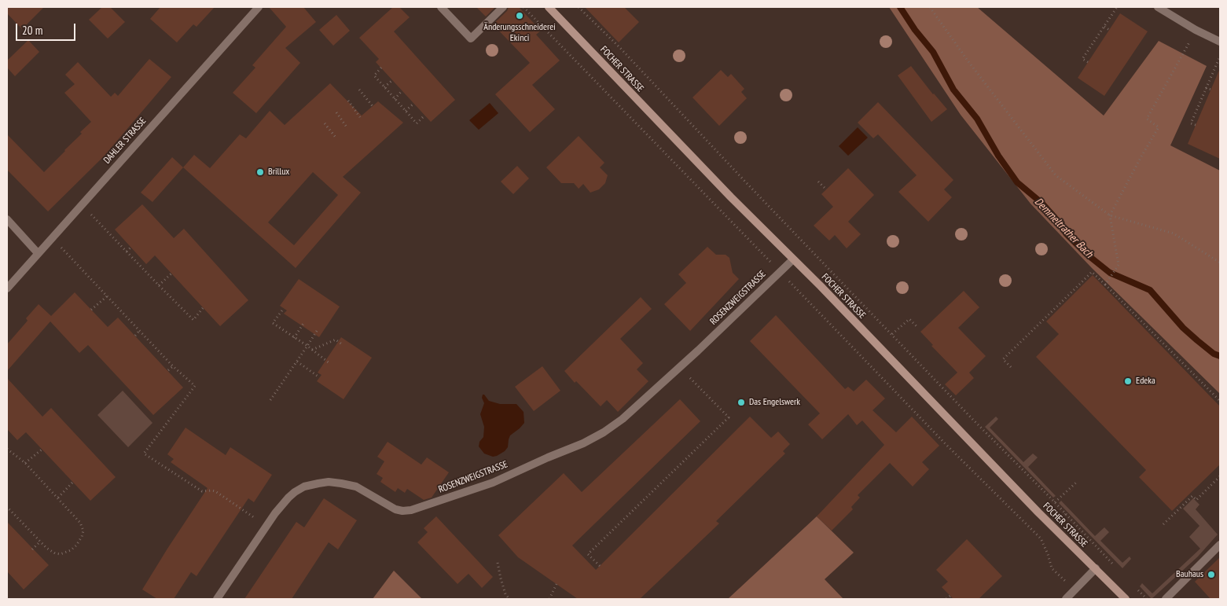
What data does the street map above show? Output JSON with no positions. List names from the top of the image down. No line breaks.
{"streets":{"main road":["FOCHER STRASSE"],"street":["DAHLER STRASSE","ROSENZWEIGSTRASSE"]},"crossings":[["FOCHER STRASSE","ROSENZWEIGSTRASSE"]],"water":["Demmeltrather Bach"],"places":["Änderungsschneiderei Ekinci","Brillux","Edeka","Das Engelswerk","Bauhaus"],"scale_bar":"20 m"}
